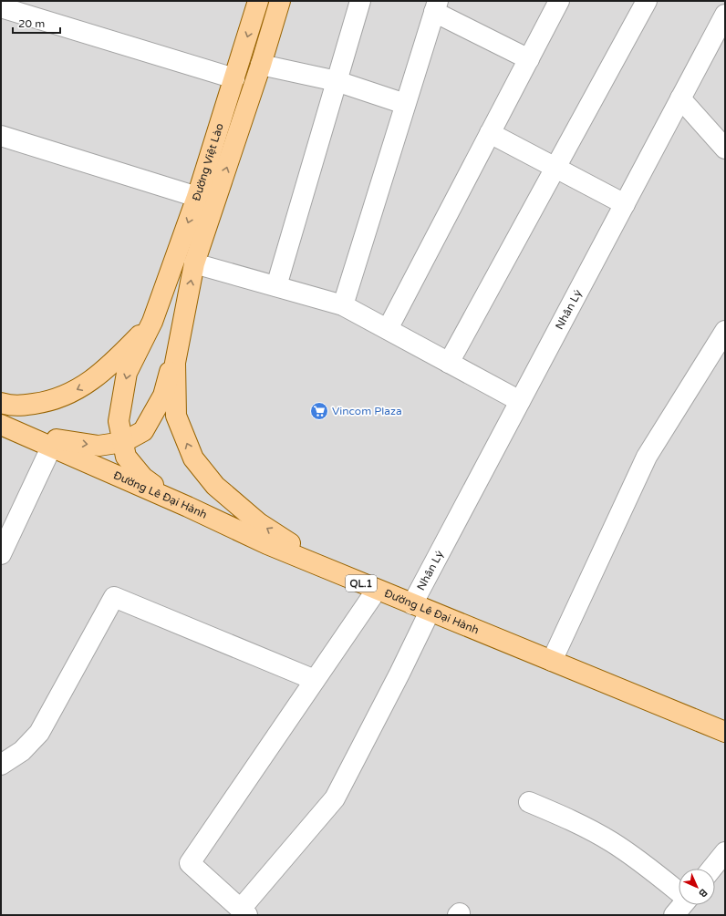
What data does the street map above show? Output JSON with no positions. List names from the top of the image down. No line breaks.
{"streets":{"main road":["Đường Việt Lào","Đường Lê Đại Hành","QL.1"],"street":["Nhân Lý"]},"crossings":[["Đường Việt Lào","Đường Lê Đại Hành"],["Nhân Lý","Đường Lê Đại Hành"]],"places":{"supermarket":["Vincom Plaza"]},"scale_bar":"20 m","north":"bottom right"}
